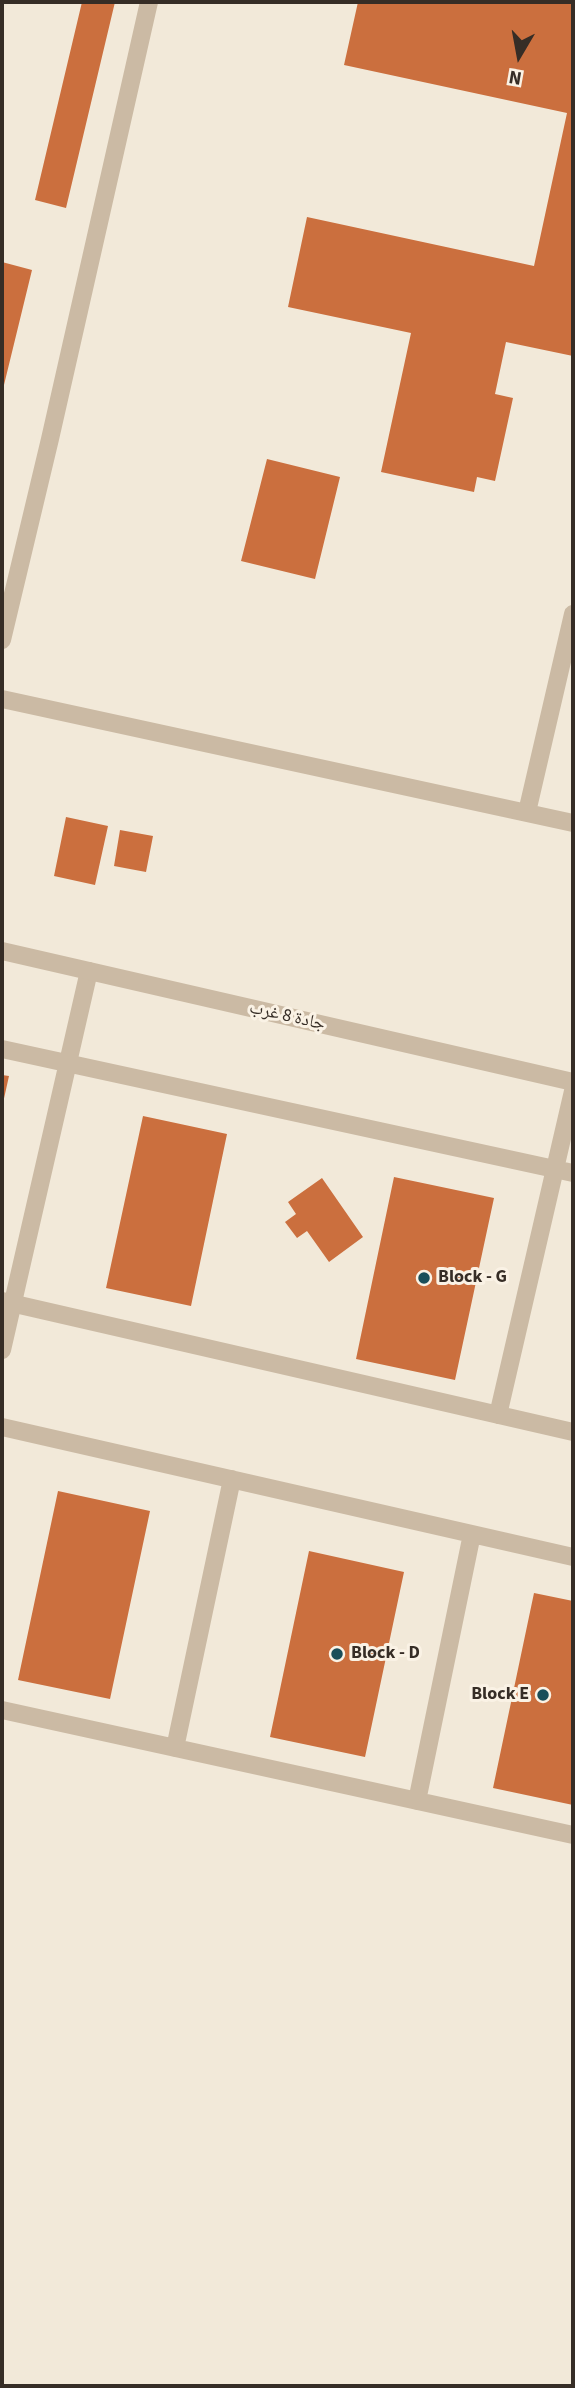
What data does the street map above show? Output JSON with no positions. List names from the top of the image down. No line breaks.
{"streets":{"street":["جادة 8 غرب"]},"places":["Block - G","Block - D","Block E"],"north":"bottom"}
